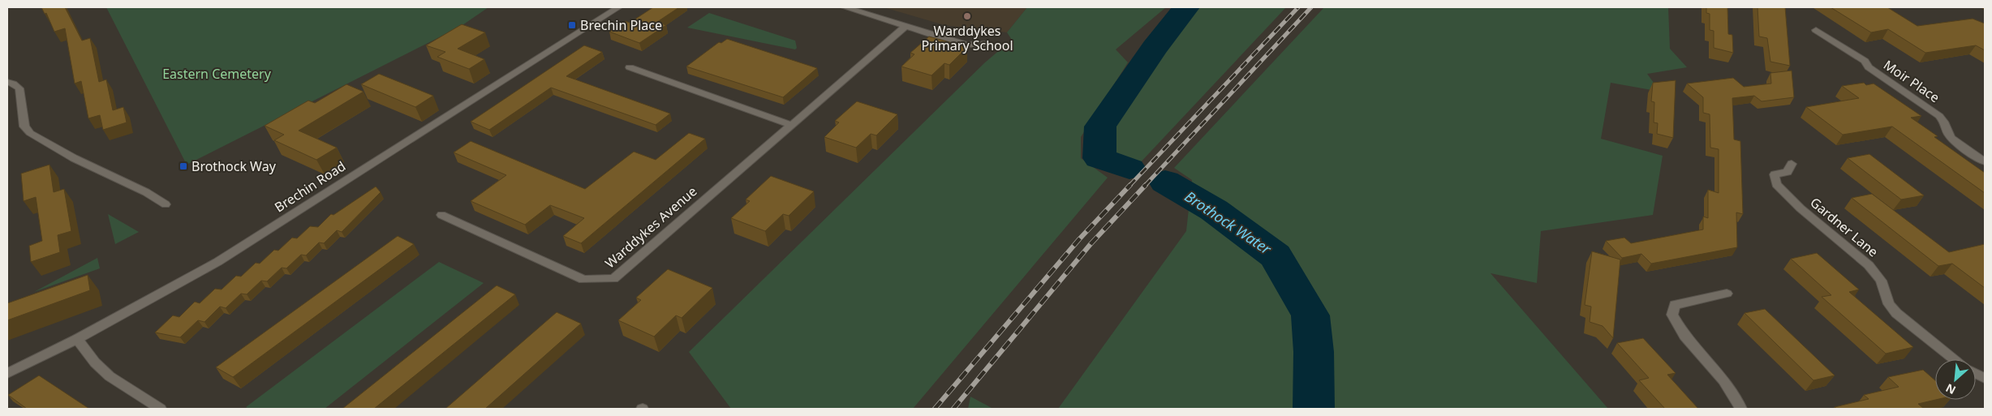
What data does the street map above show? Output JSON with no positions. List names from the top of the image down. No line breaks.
{"streets":{"street":["Moir Place","Brechin Road","Warddykes Avenue","Gardner Lane"]},"water":["Brothock Water"],"parks":["Eastern Cemetery"],"places":{"other":["Warddykes Primary School"],"transit":["Brechin Place","Brothock Way"]},"north":"bottom left"}
